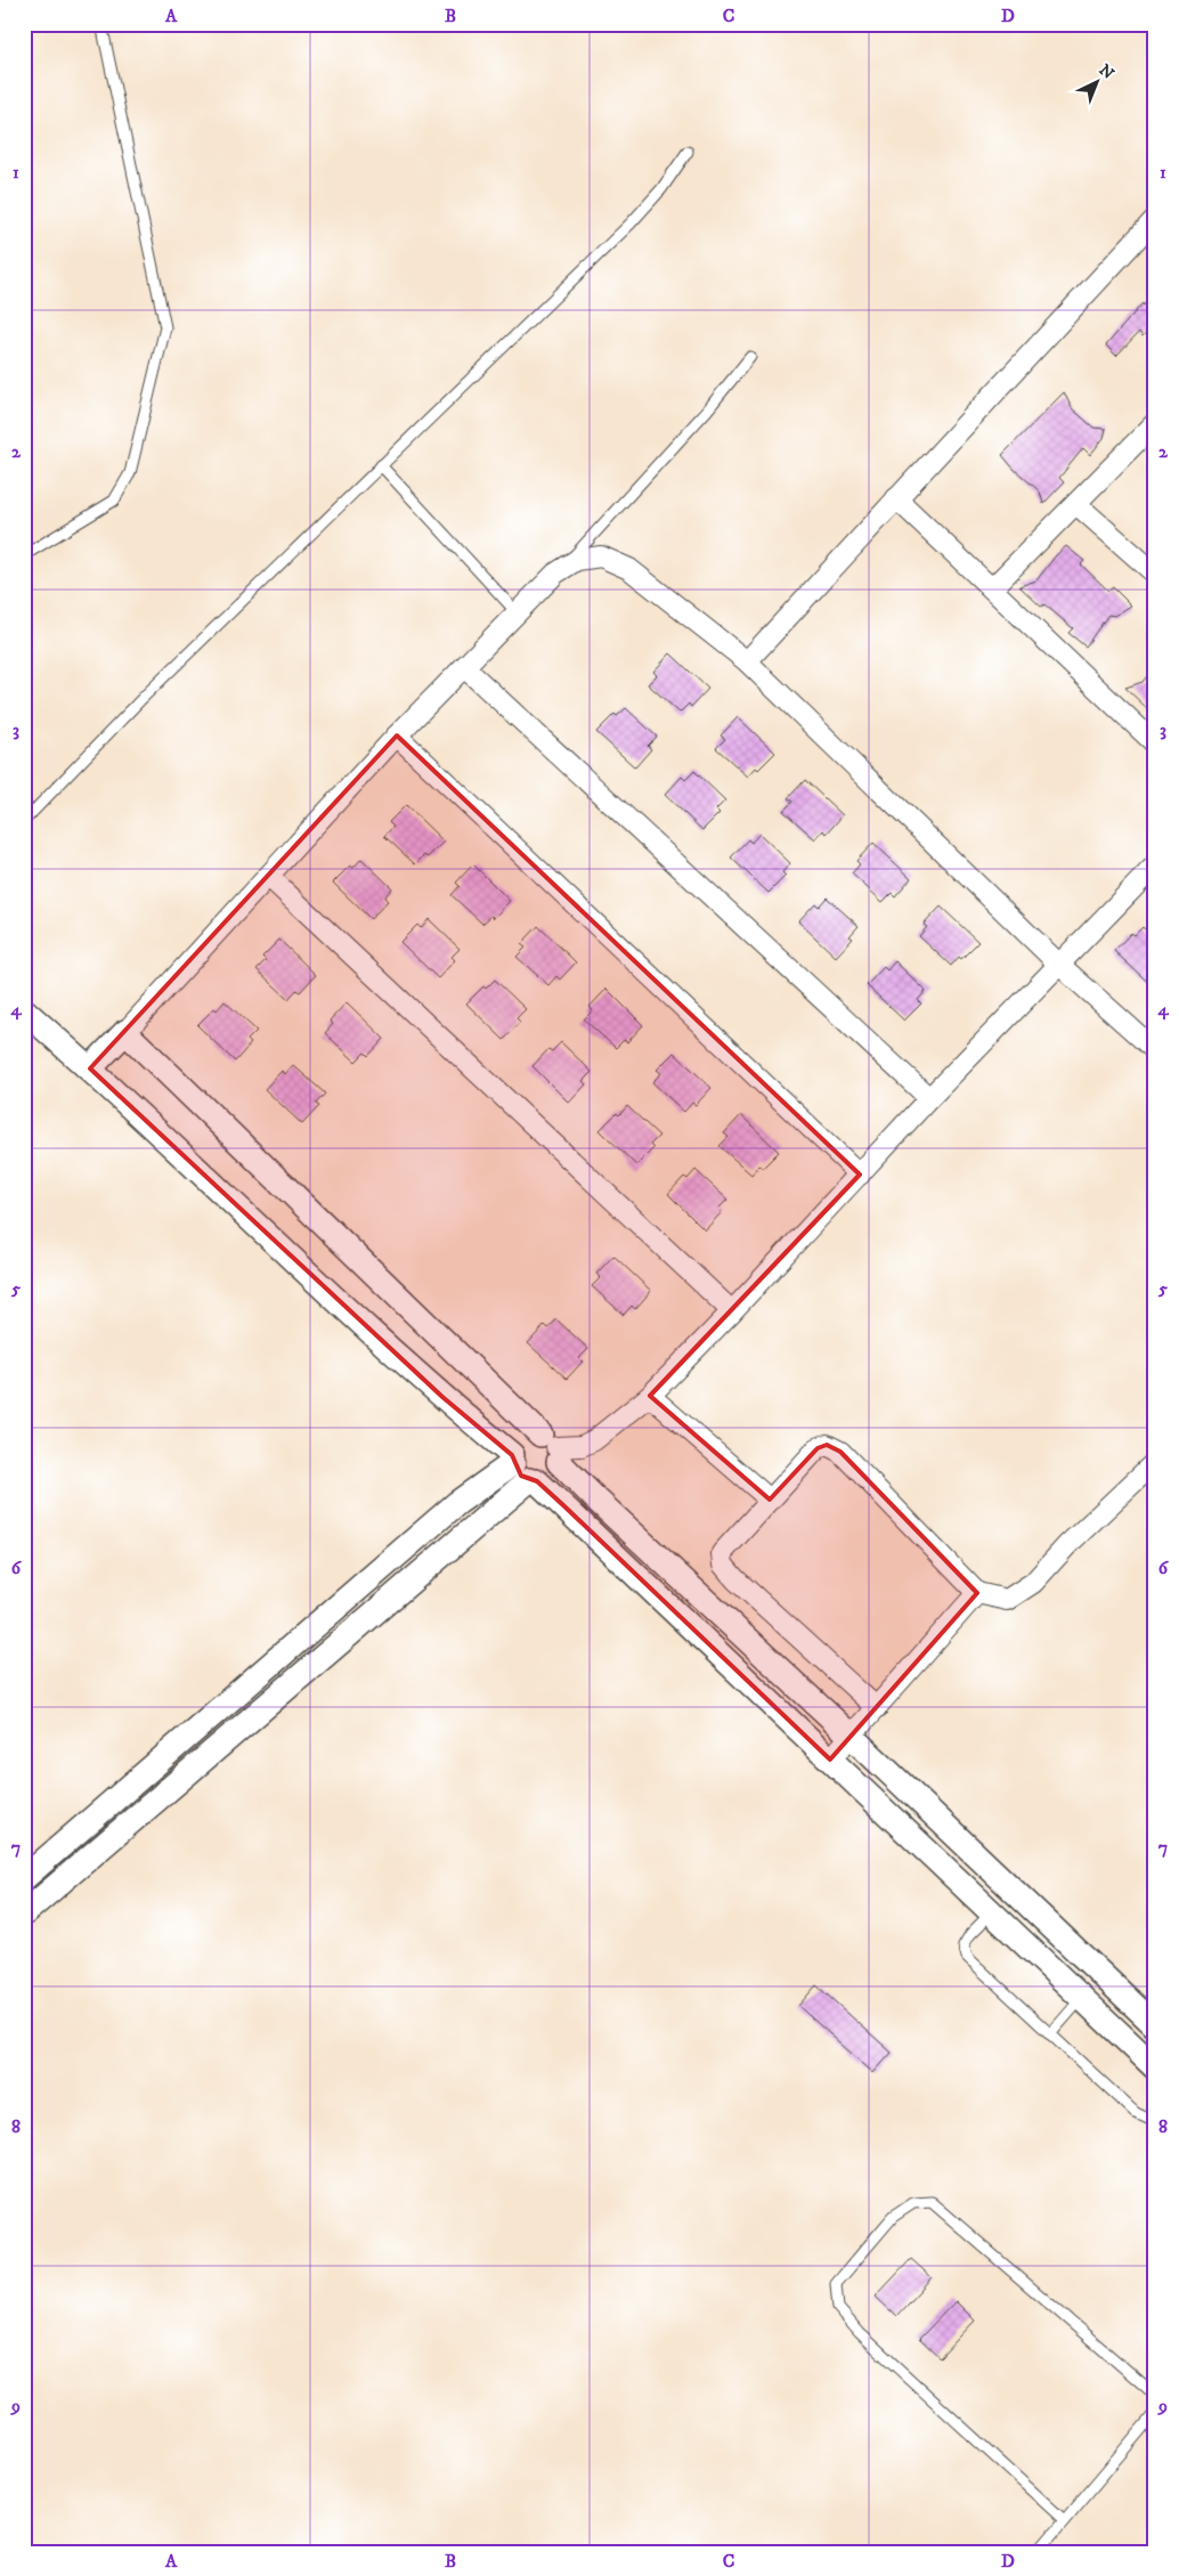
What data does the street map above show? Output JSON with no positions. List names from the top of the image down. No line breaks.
{"north":"top right","grid":{"columns":["A","B","C","D"],"rows":["1","2","3","4","5","6","7","8","9"]}}
